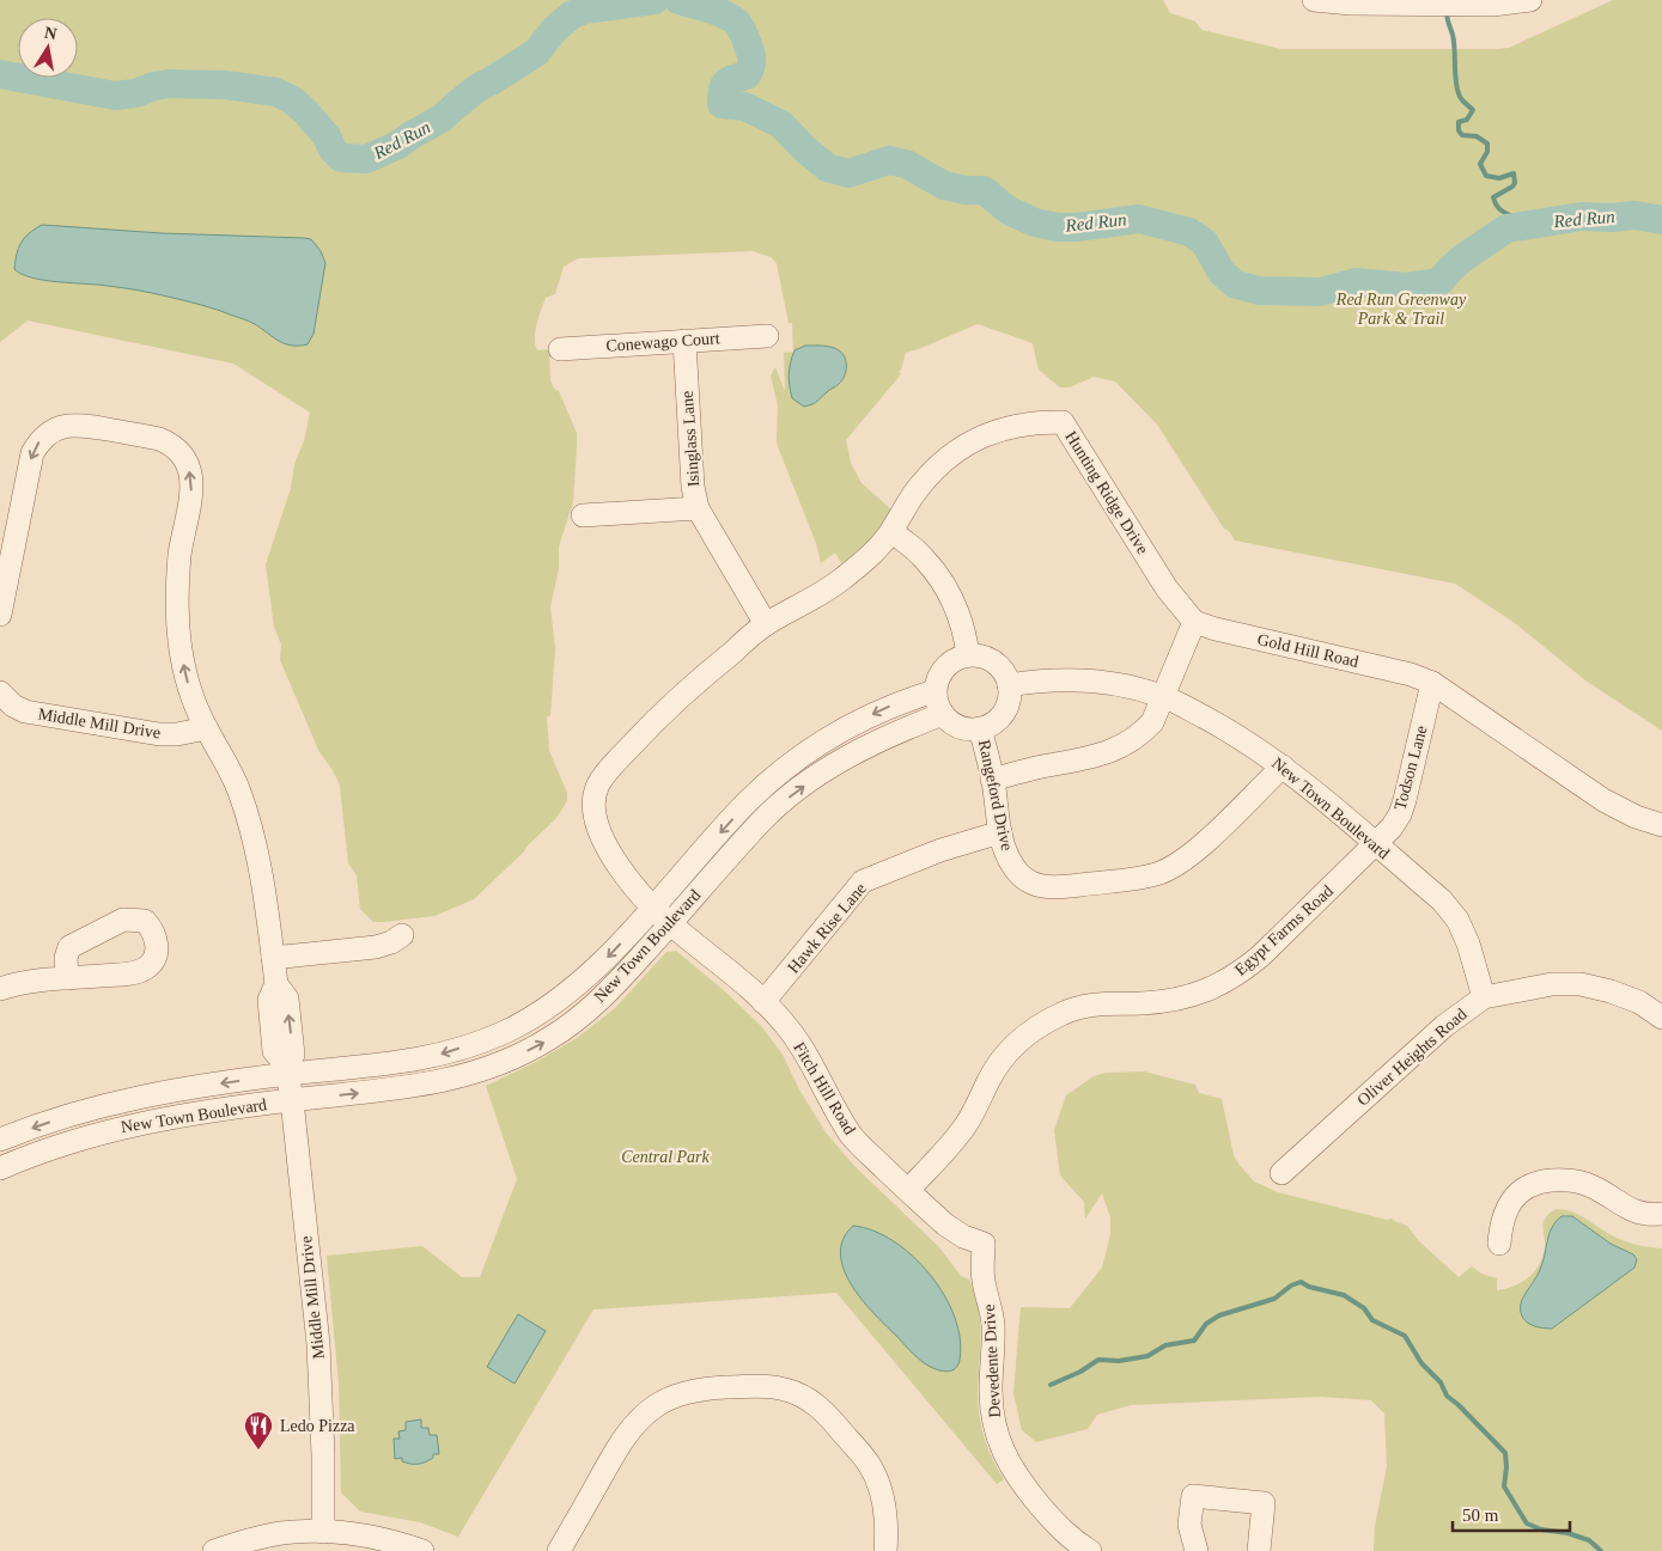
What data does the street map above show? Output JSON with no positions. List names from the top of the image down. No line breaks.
{"streets":{"street":["Conewago Court","Isinglass Lane","Hunting Ridge Drive","Gold Hill Road","Middle Mill Drive","Todson Lane","Rangeford Drive","New Town Boulevard","Hawk Rise Lane","Egypt Farms Road","Oliver Heights Road","Fitch Hill Road","Devedente Drive"]},"crossings":[["Conewago Court","Isinglass Lane"],["Isinglass Lane","Fitch Hill Road"],["Hunting Ridge Drive","Gold Hill Road"],["Hunting Ridge Drive","Fitch Hill Road"],["Gold Hill Road","Todson Lane"],["Middle Mill Drive","New Town Boulevard"],["Todson Lane","New Town Boulevard"],["Todson Lane","Egypt Farms Road"],["Rangeford Drive","New Town Boulevard"],["Rangeford Drive","Hawk Rise Lane"],["New Town Boulevard","Egypt Farms Road"],["New Town Boulevard","Oliver Heights Road"],["New Town Boulevard","Fitch Hill Road"],["Hawk Rise Lane","Fitch Hill Road"],["Egypt Farms Road","Fitch Hill Road"],["Fitch Hill Road","Devedente Drive"]],"water":["Red Run"],"parks":["Red Run Greenway Park & Trail","Central Park"],"places":{"restaurant":["Ledo Pizza"]},"scale_bar":"50 m","north":"top"}
